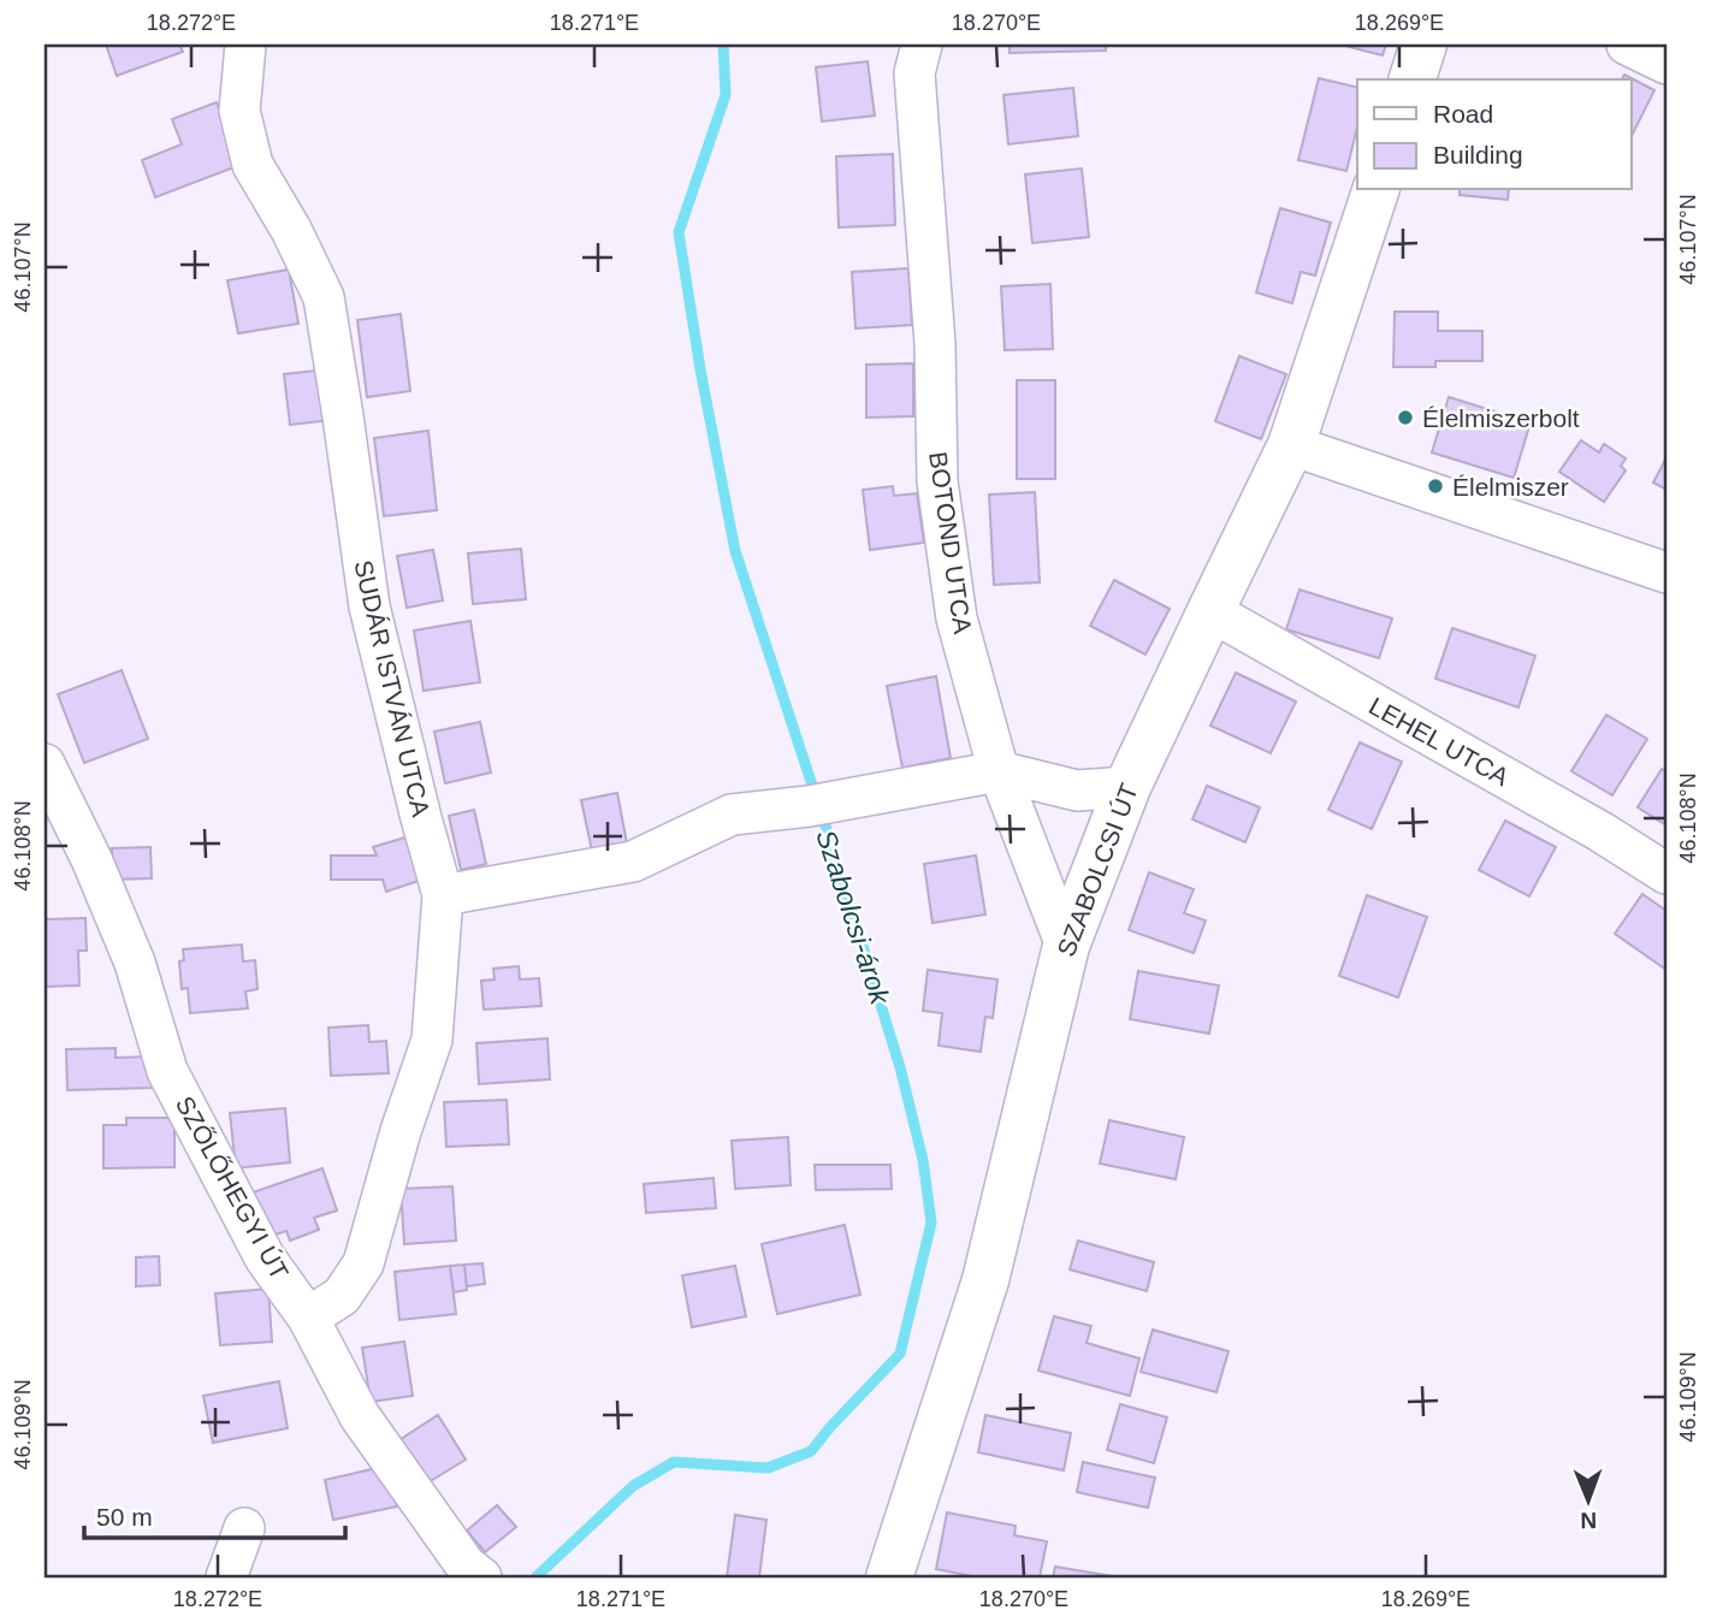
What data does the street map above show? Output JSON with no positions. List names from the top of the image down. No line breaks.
{"streets":{"street":["BOTOND UTCA","SUDÁR ISTVÁN UTCA","LEHEL UTCA","SZABOLCSI ÚT","SZŐLŐHEGYI ÚT"]},"crossings":[["BOTOND UTCA","SZABOLCSI ÚT"],["SUDÁR ISTVÁN UTCA","SZŐLŐHEGYI ÚT"],["LEHEL UTCA","SZABOLCSI ÚT"]],"water":["Szabolcsi-árok"],"places":["Élelmiszerbolt","Élelmiszer"],"legend":["Road","Building"],"scale_bar":"50 m","north":"bottom","coordinates":["18.272°E","18.271°E","18.270°E","18.269°E","46.107°N","46.108°N","46.109°N"]}
